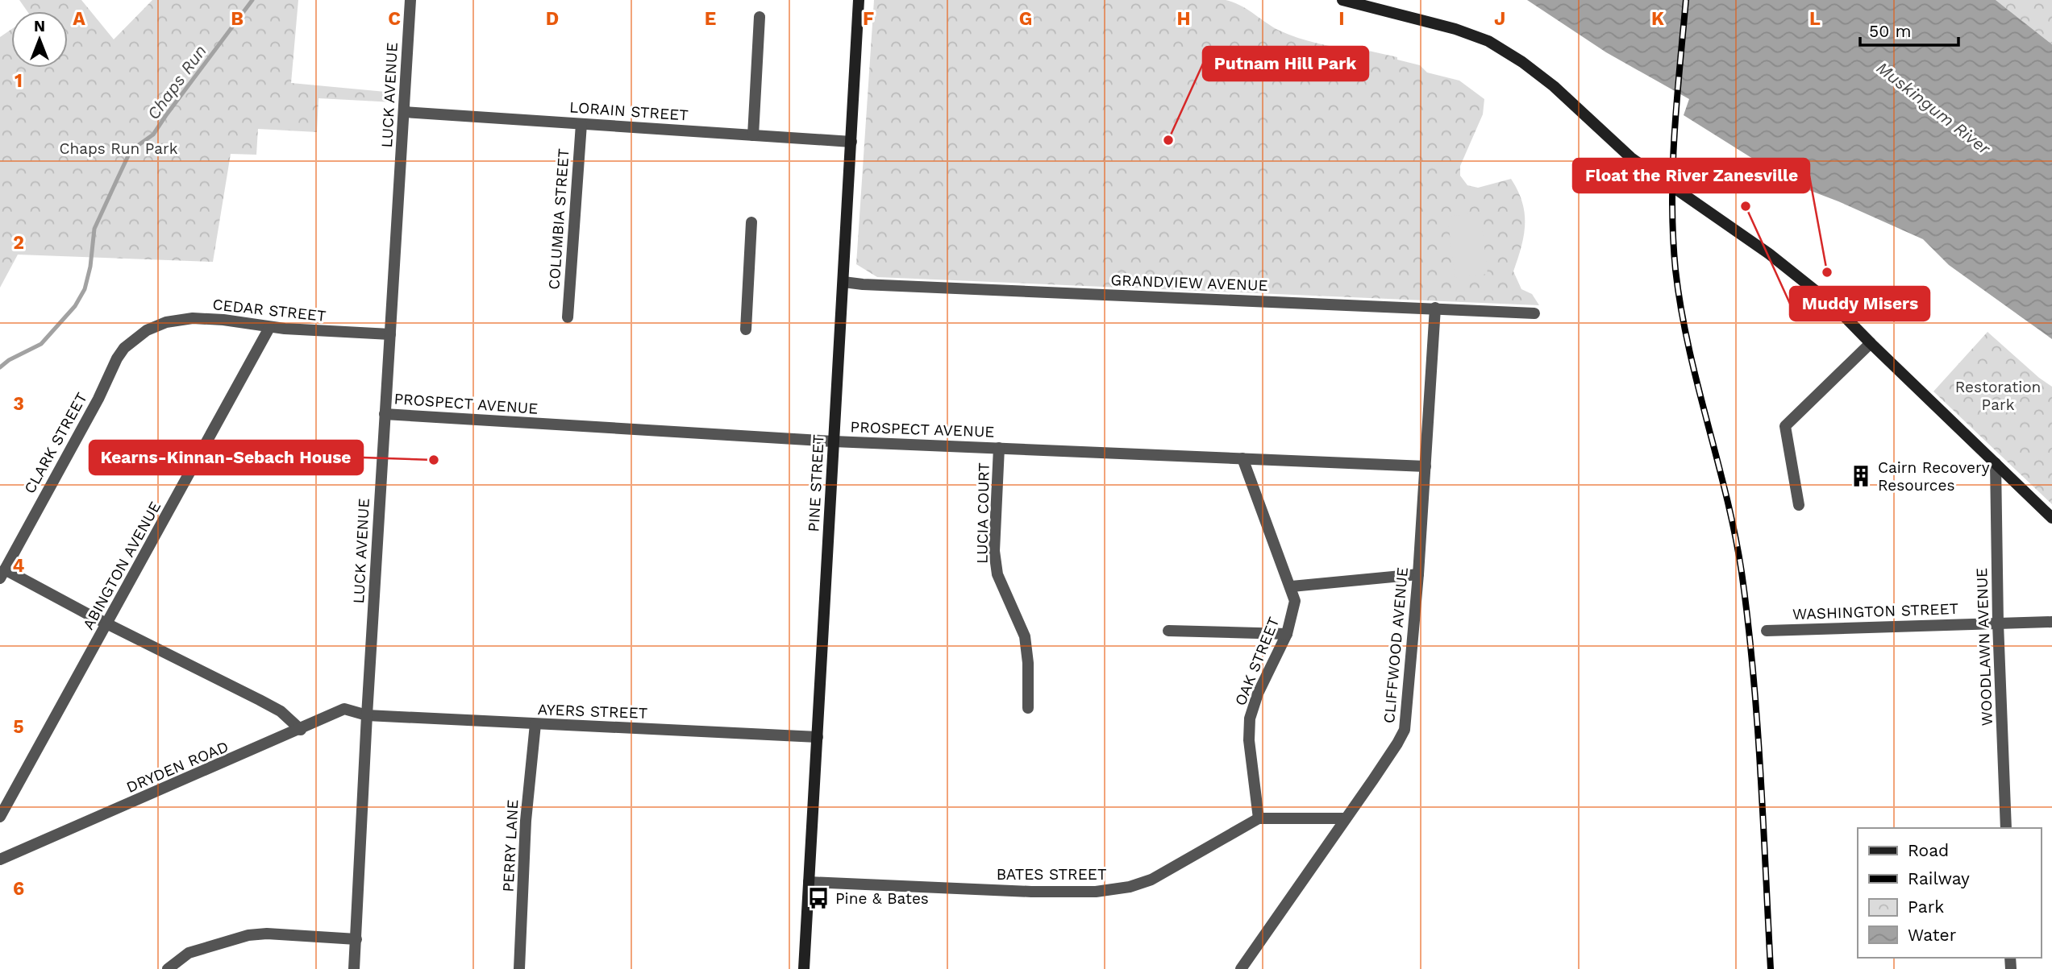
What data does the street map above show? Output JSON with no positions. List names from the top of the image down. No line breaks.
{"streets":{"main road":["PINE STREET"],"street":["LUCK AVENUE","LORAIN STREET","COLUMBIA STREET","GRANDVIEW AVENUE","CEDAR STREET","PROSPECT AVENUE","CLARK STREET","LUCIA COURT","ABINGTON AVENUE","WASHINGTON STREET","CLIFFWOOD AVENUE","WOODLAWN AVENUE","OAK STREET","AYERS STREET","DRYDEN ROAD","PERRY LANE","BATES STREET"]},"crossings":[["LUCK AVENUE","LORAIN STREET"],["LUCK AVENUE","CEDAR STREET"],["LUCK AVENUE","PROSPECT AVENUE"],["LUCK AVENUE","AYERS STREET"],["LUCK AVENUE","DRYDEN ROAD"],["LORAIN STREET","COLUMBIA STREET"],["LORAIN STREET","PINE STREET"],["GRANDVIEW AVENUE","PINE STREET"],["GRANDVIEW AVENUE","CLIFFWOOD AVENUE"],["CEDAR STREET","CLARK STREET"],["CEDAR STREET","ABINGTON AVENUE"],["PROSPECT AVENUE","PINE STREET"],["PROSPECT AVENUE","LUCIA COURT"],["PROSPECT AVENUE","CLIFFWOOD AVENUE"],["PROSPECT AVENUE","OAK STREET"],["PINE STREET","AYERS STREET"],["PINE STREET","BATES STREET"],["WASHINGTON STREET","WOODLAWN AVENUE"],["CLIFFWOOD AVENUE","BATES STREET"],["OAK STREET","BATES STREET"],["AYERS STREET","DRYDEN ROAD"],["AYERS STREET","PERRY LANE"]],"water":["Chaps Run","Muskingum River"],"parks":["Chaps Run Park","Restoration Park"],"places":{"other":["Putnam Hill Park","Muddy Misers","Float the River Zanesville","Kearns-Kinnan-Sebach House"],"building":["Cairn Recovery Resources"],"bus stop":["Pine & Bates"]},"legend":["Road","Railway","Park","Water"],"scale_bar":"50 m","north":"top","grid":{"columns":["A","B","C","D","E","F","G","H","I","J","K","L"],"rows":["1","2","3","4","5","6"]}}
